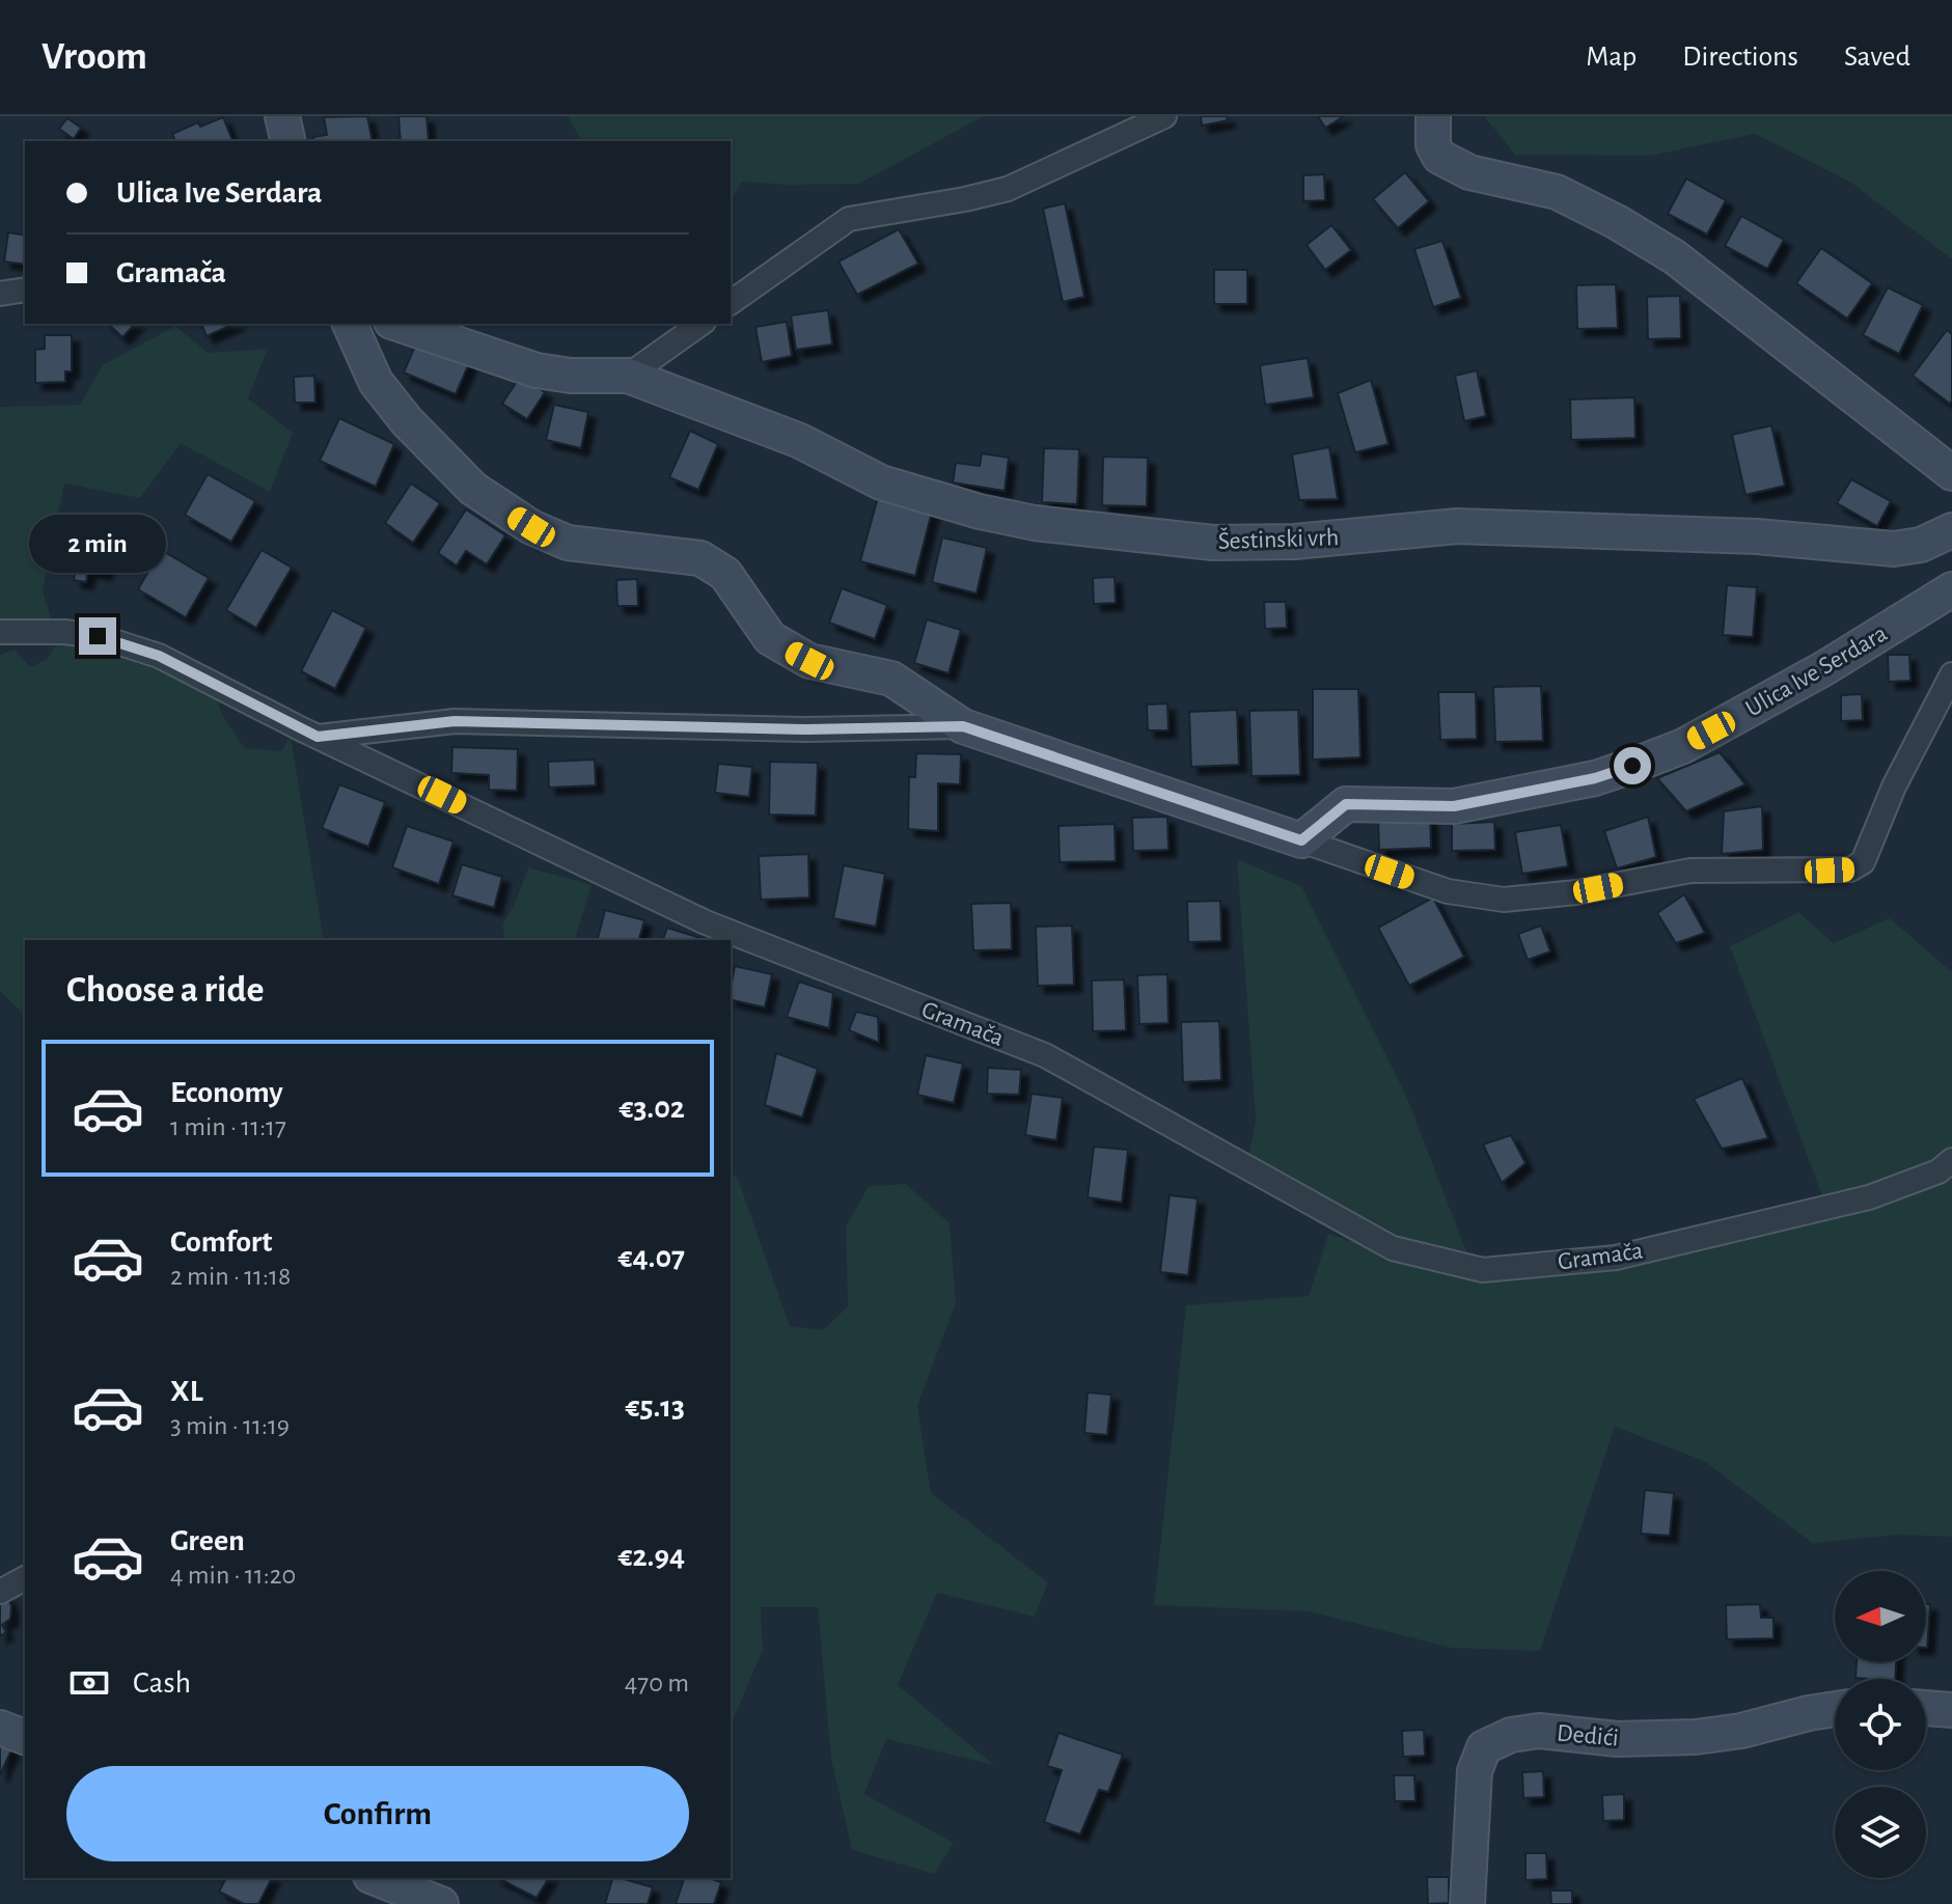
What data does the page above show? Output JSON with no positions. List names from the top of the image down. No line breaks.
{"streets":{"street":["Šestinski vrh","Ulica Ive Serdara","Gramača","Dedići"]},"north":"left","page":{"header":"Vroom","nav":["Map","Directions","Saved"],"banner":["Ulica Ive Serdara","Gramača"],"bubble":"2 min","heading":"Choose a ride","list":[{"name":"Economy","note":"1 min · 11:17","value":"€3.02"},{"name":"Comfort","note":"2 min · 11:18","value":"€4.07"},{"name":"XL","note":"3 min · 11:19","value":"€5.13"},{"name":"Green","note":"4 min · 11:20","value":"€2.94"}],"pay":["Cash","470 m"],"buttons":"Confirm"}}
